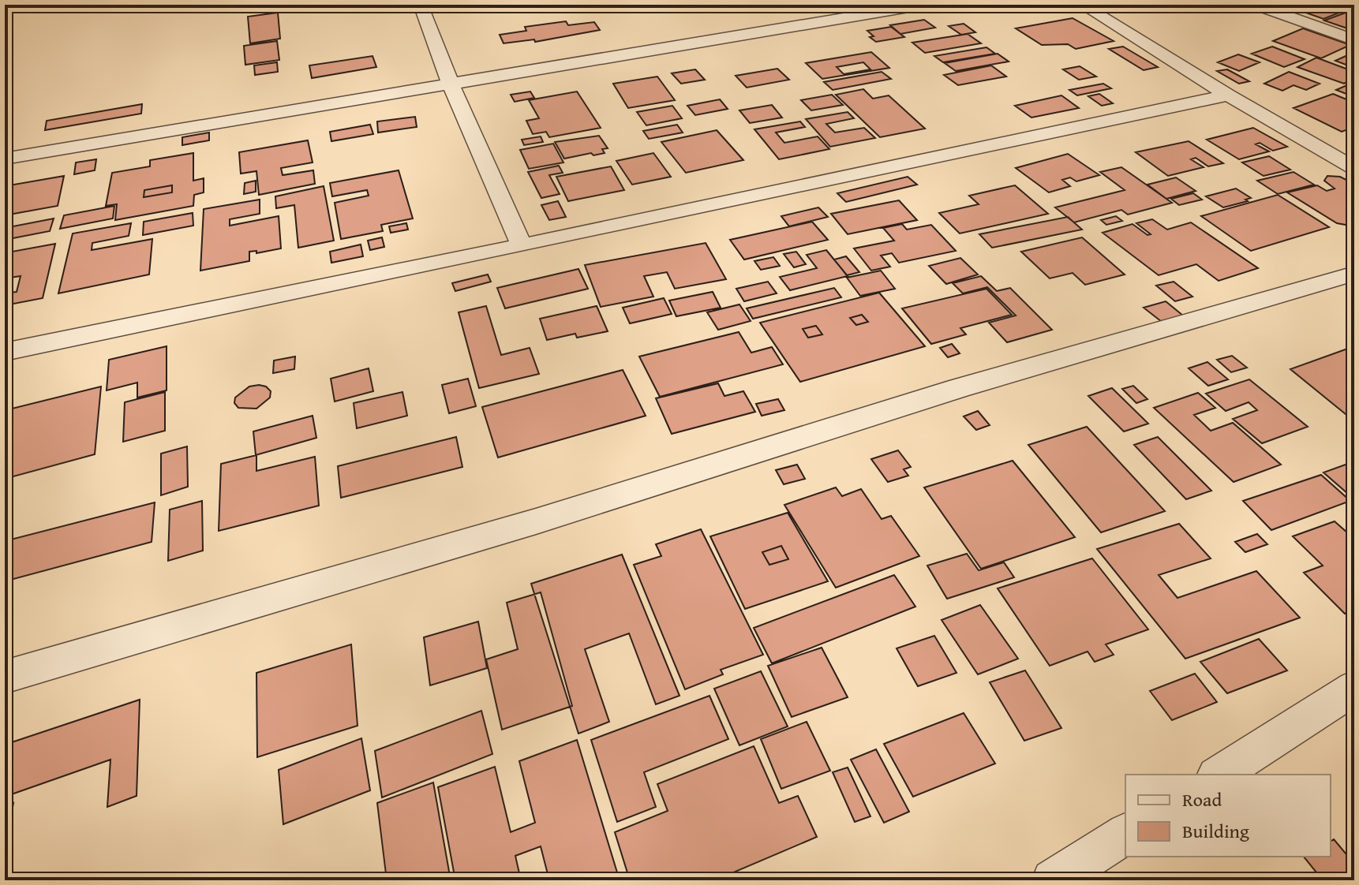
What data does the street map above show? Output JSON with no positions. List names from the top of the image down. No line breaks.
{"legend":["Road","Building"]}
